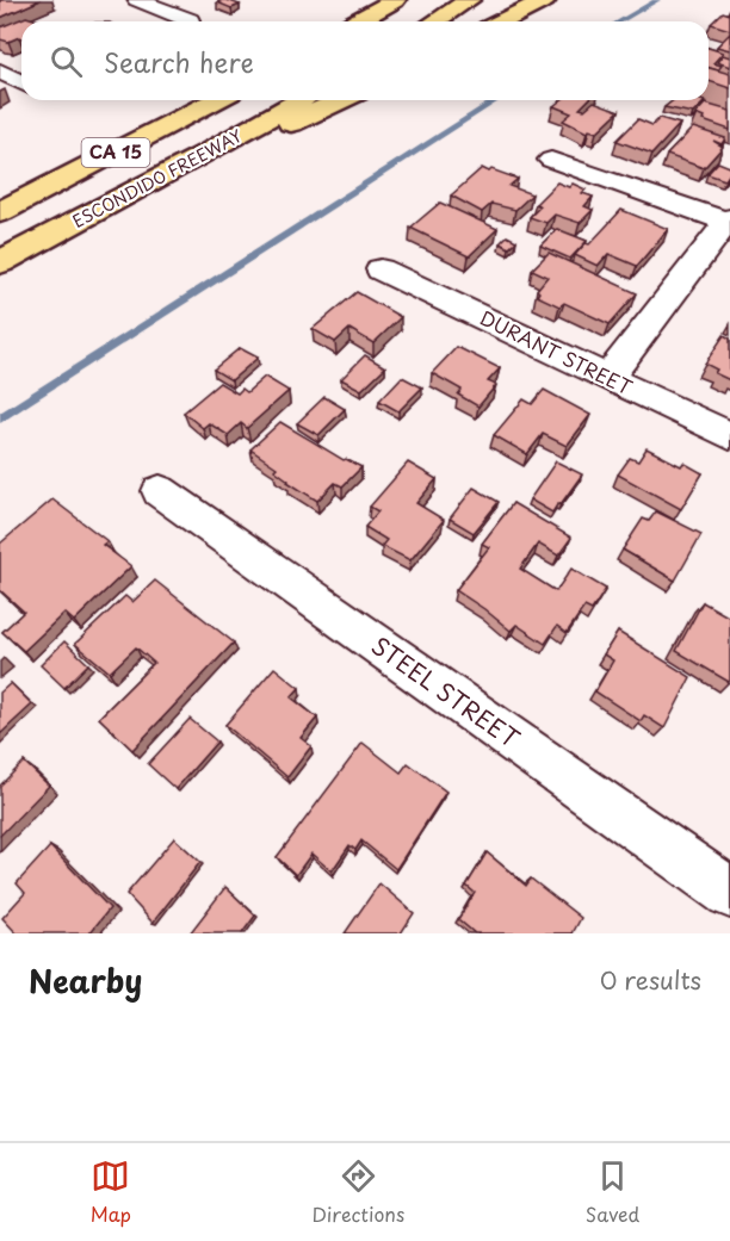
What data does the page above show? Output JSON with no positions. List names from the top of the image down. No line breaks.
{"streets":{"highway":["CA 15","ESCONDIDO FREEWAY"],"street":["DURANT STREET","STEEL STREET"]},"page":{"search":"Search here","heading":["Nearby","0 results"],"nav":["Map","Directions","Saved"]}}
